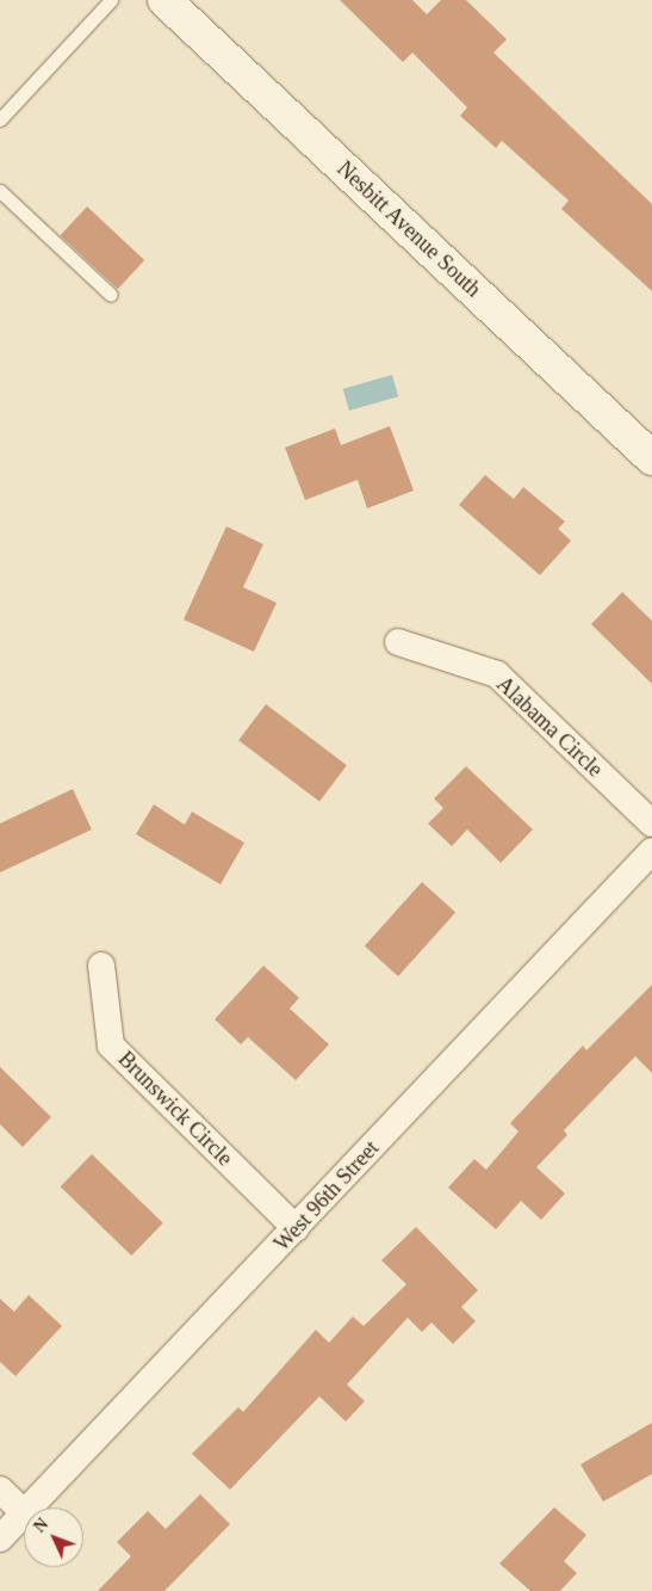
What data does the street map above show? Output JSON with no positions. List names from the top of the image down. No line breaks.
{"streets":{"street":["Nesbitt Avenue South","Alabama Circle","Brunswick Circle","West 96th Street"]},"crossings":[["Brunswick Circle","West 96th Street"]],"north":"top left"}
